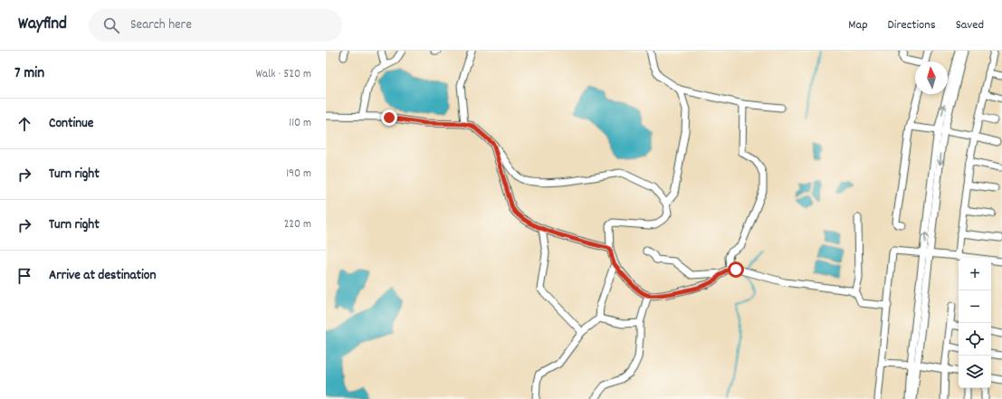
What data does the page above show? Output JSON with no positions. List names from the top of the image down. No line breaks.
{"north":"top","page":{"header":"Wayfind","search":"Search here","nav":["Map","Directions","Saved"],"heading":["7 min","Walk · 520 m"],"list":[["Continue","110 m"],["Turn right","190 m"],["Turn right","220 m"],"Arrive at destination"],"map_buttons":["+","−"]}}
